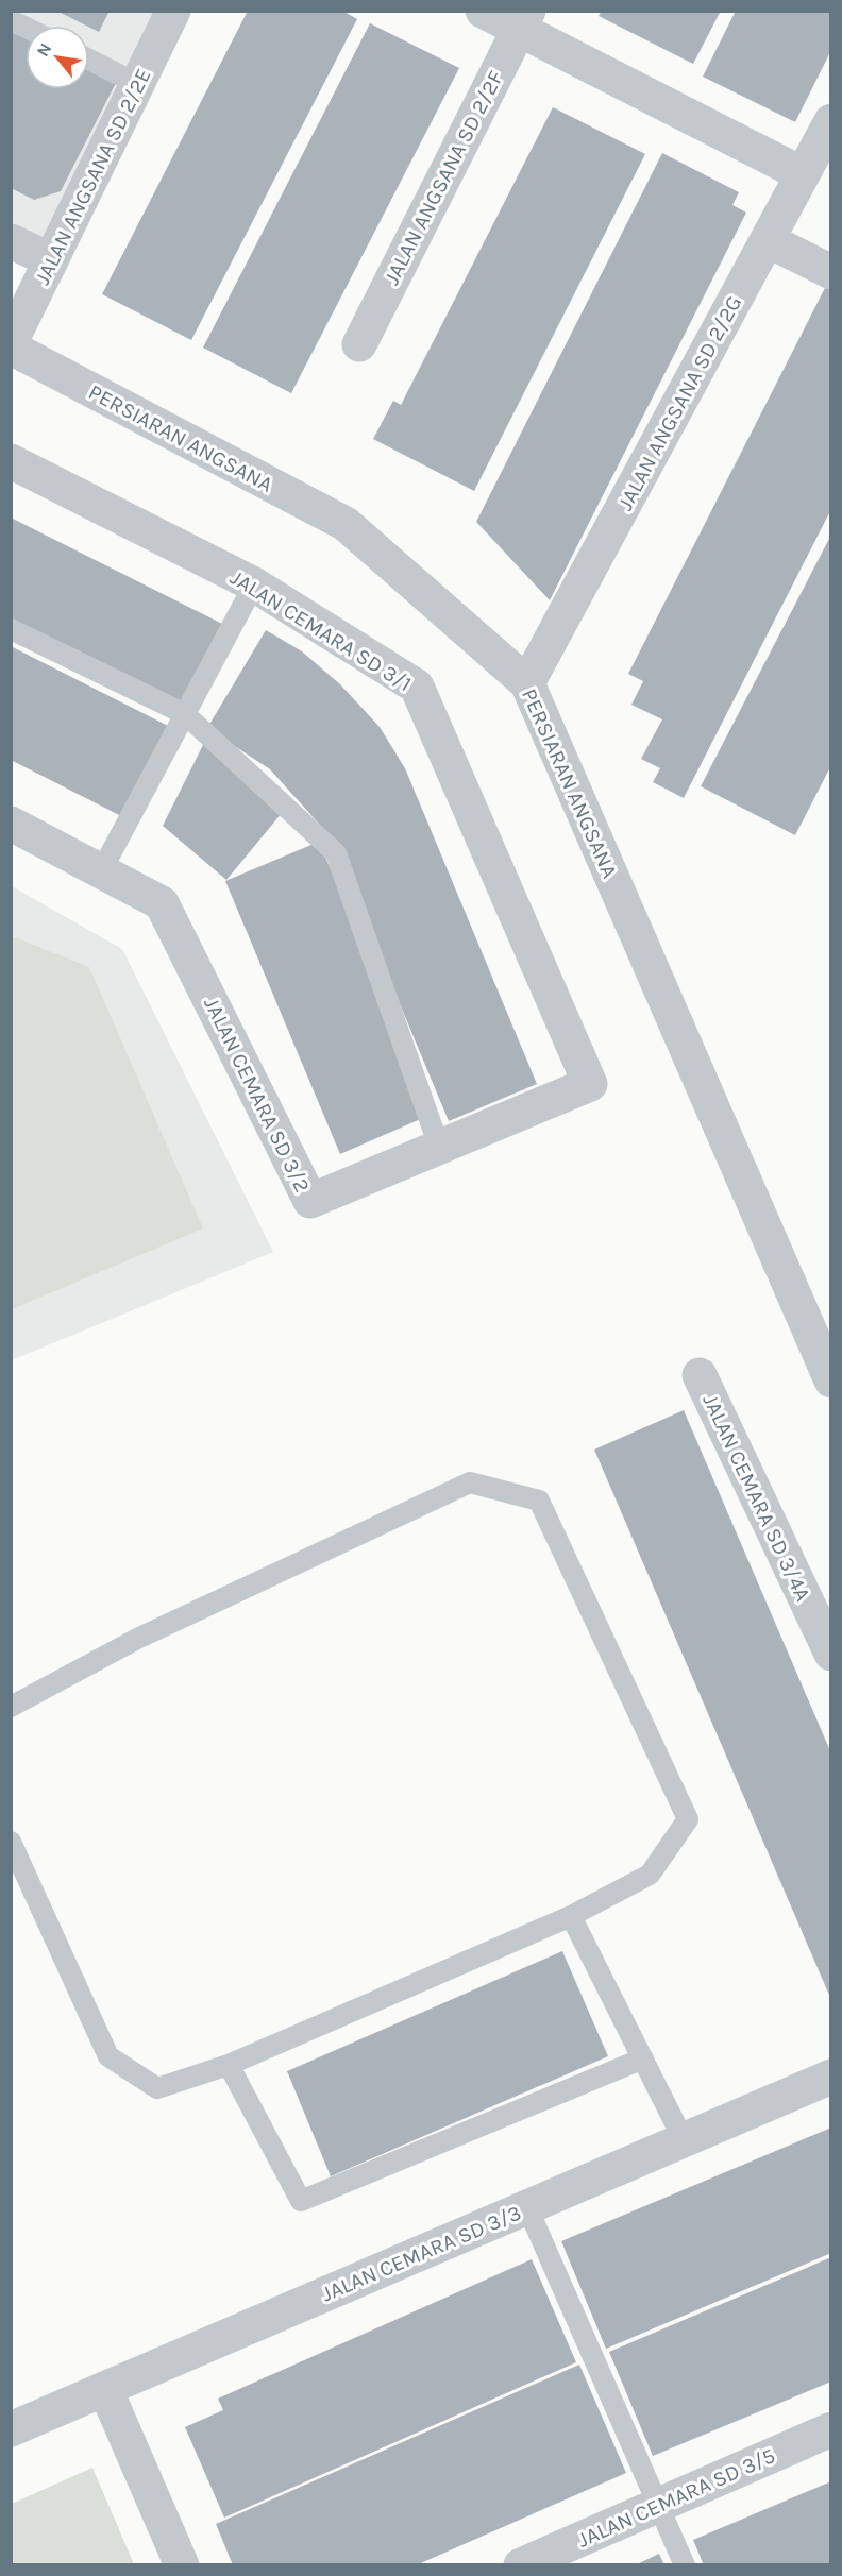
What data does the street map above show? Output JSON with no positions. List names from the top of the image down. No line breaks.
{"streets":{"street":["JALAN ANGSANA SD 2/2E","JALAN ANGSANA SD 2/2F","JALAN ANGSANA SD 2/2G","PERSIARAN ANGSANA","JALAN CEMARA SD 3/1","JALAN CEMARA SD 3/2","JALAN CEMARA SD 3/4A","JALAN CEMARA SD 3/3","JALAN CEMARA SD 3/5"]},"crossings":[["JALAN ANGSANA SD 2/2G","PERSIARAN ANGSANA"],["JALAN CEMARA SD 3/1","JALAN CEMARA SD 3/2"]],"north":"top left"}
